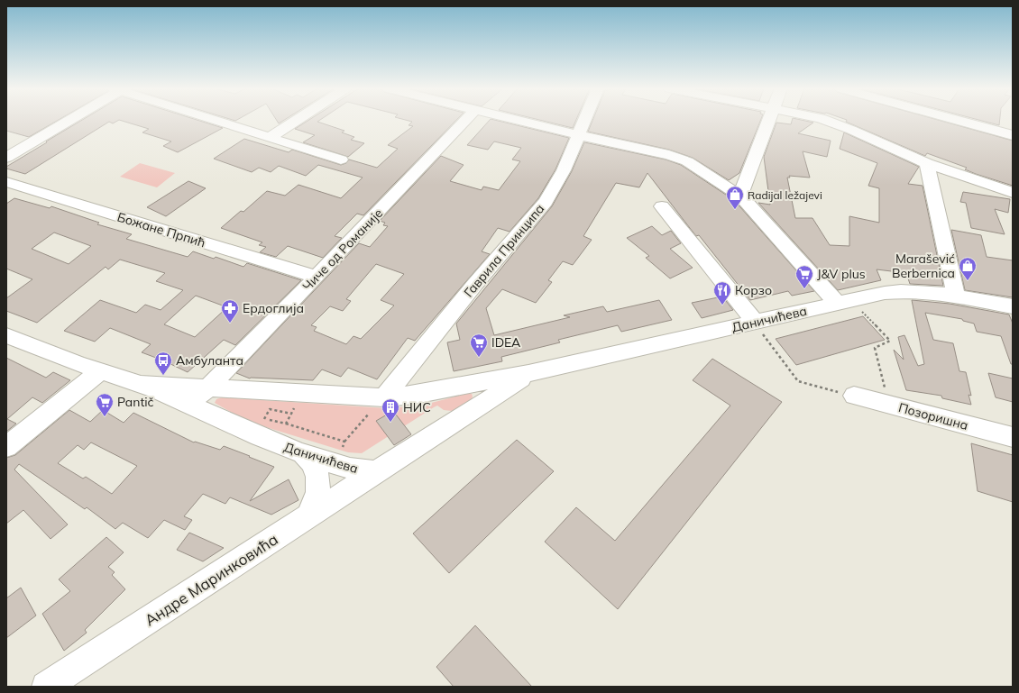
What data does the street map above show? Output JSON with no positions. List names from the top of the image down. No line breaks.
{"streets":{"street":["Божане Прпић","Чиче од Романије","Гаврила Принципа","Даничићева","Позоришна","Андре Маринковића"]},"crossings":[["Божане Прпић","Чиче од Романије"],["Чиче од Романије","Даничићева"],["Гаврила Принципа","Даничићева"],["Даничићева","Андре Маринковића"]],"places":{"shop":["Radijal ležajevi","Marašević Berbernica"],"supermarket":["J&V plus","IDEA","Pantič"],"restaurant":["Корзо"],"pharmacy":["Ердоглија"],"bus stop":["Амбуланта"],"building":["НИС"]}}
